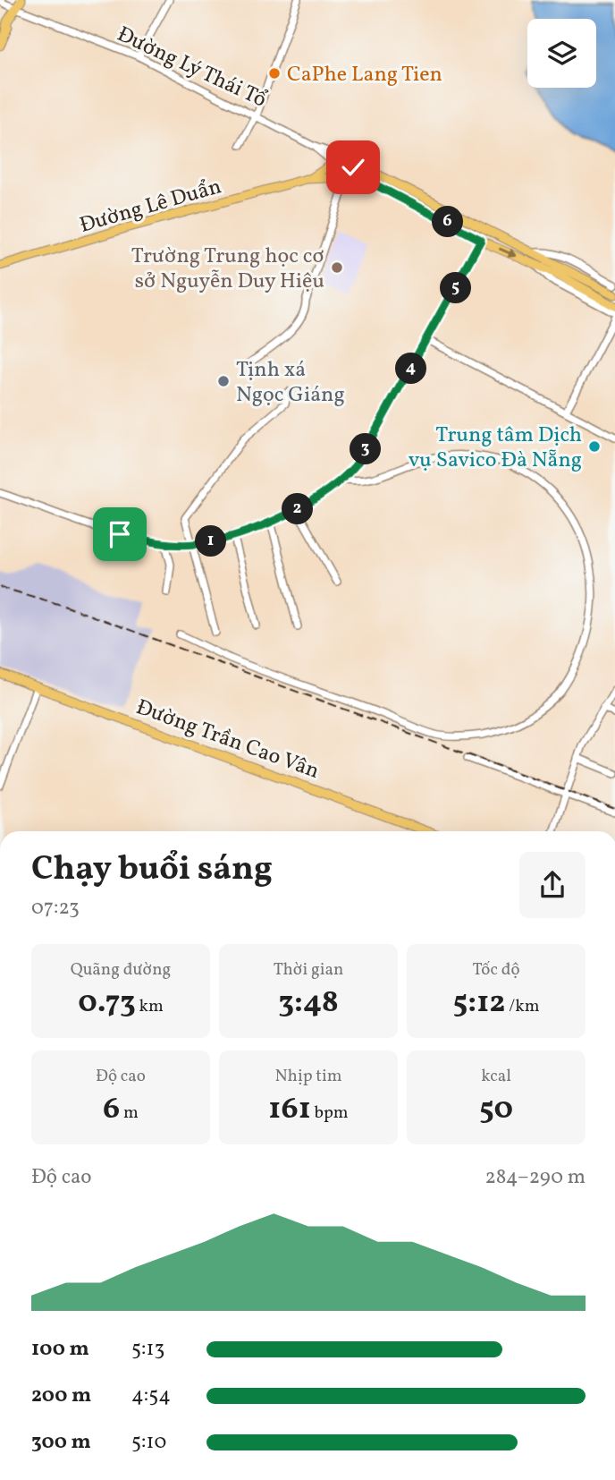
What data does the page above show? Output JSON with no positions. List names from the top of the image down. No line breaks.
{"streets":{"main road":["Đường Lê Duẩn","Đường Trần Cao Vân"],"street":["Đường Lý Thái Tổ"]},"crossings":[["Đường Lý Thái Tổ","Đường Lê Duẩn"]],"places":["CaPhe Lang Tien","Trường Trung học cơ sở Nguyễn Duy Hiệu","Tịnh xá Ngọc Giáng","Trung tâm Dịch vụ Savico Đà Nẵng"],"page":{"pins":["6","5","4","3","2","1"],"heading":["Chạy buổi sáng","07:23"],"stats":[["Quãng đường","0.73 km"],["Thời gian","3:48"],["Tốc độ","5:12 /km"],["Độ cao","6 m"],["Nhịp tim","161 bpm"],["kcal","50"]],"chart":["Độ cao","284–290 m"],"list":[{"name":"100 m","note":"5:13"},{"name":"200 m","note":"4:54"},{"name":"300 m","note":"5:10"}]}}
